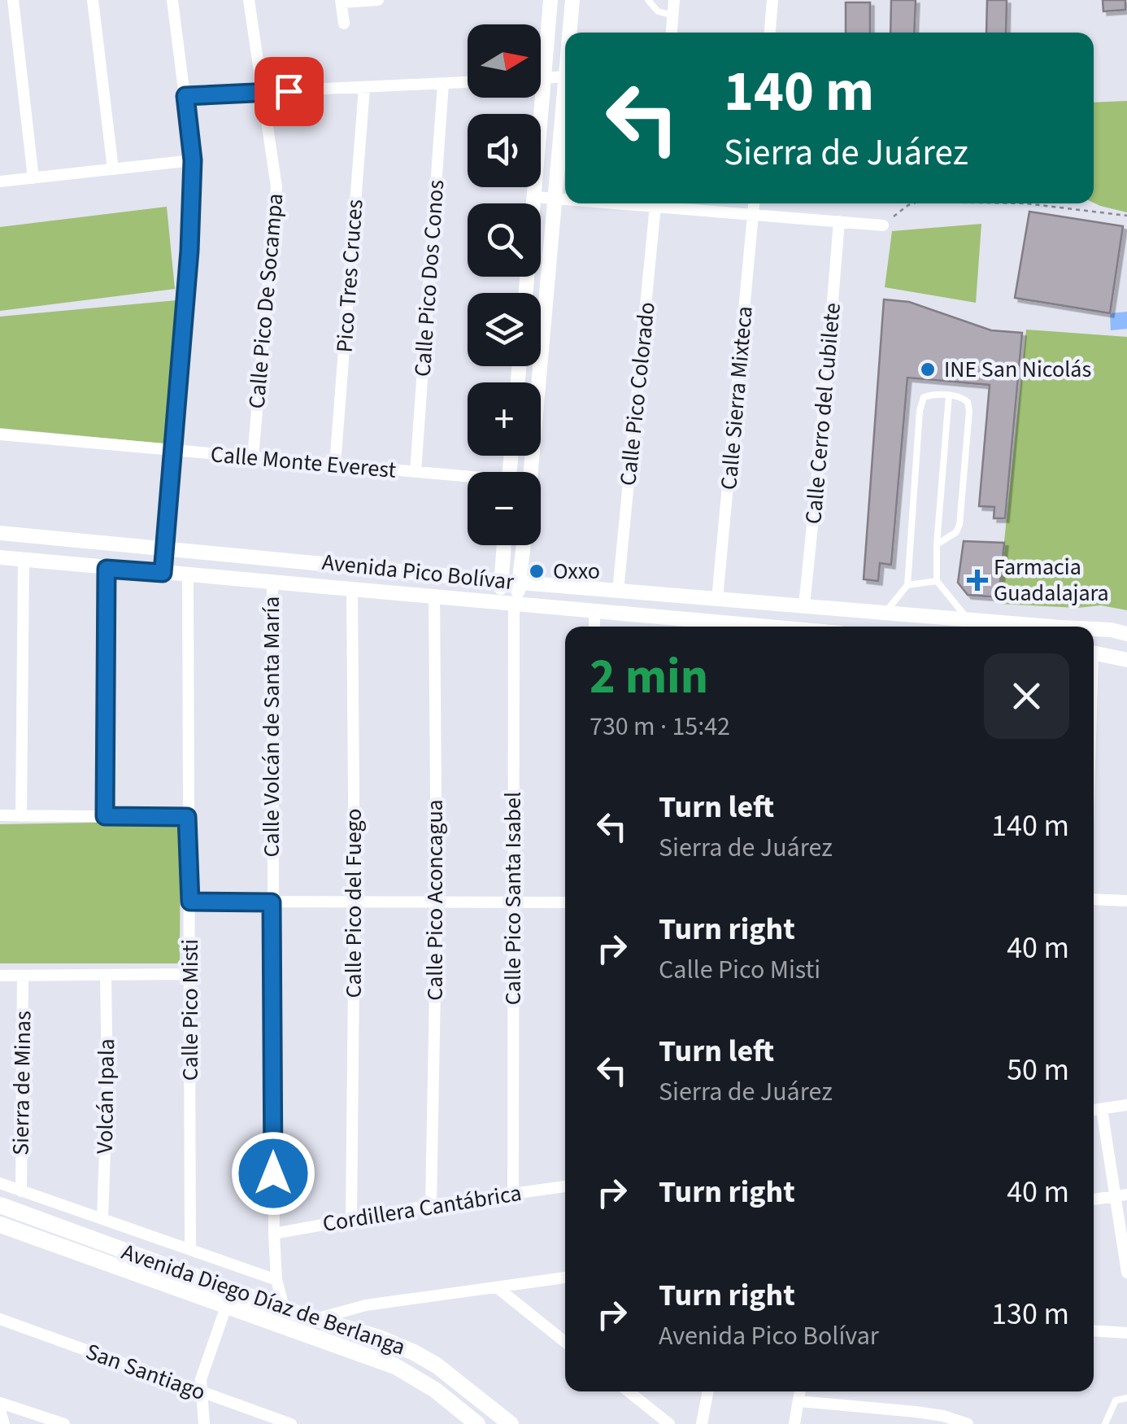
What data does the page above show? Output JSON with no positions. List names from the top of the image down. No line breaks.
{"streets":{"main road":["Avenida Diego Díaz de Berlanga"],"street":["Pico Tres Cruces","Calle Pico Dos Conos","Calle Pico De Socampa","Calle Pico Colorado","Calle Sierra Mixteca","Calle Cerro del Cubilete","Calle Monte Everest","Avenida Pico Bolívar","Calle Volcán de Santa María","Calle Pico Santa Isabel","Calle Pico Aconcagua","Calle Pico del Fuego","Calle Pico Misti","Sierra de Minas","Volcán Ipala","Cordillera Cantábrica","San Santiago"]},"crossings":[["Pico Tres Cruces","Calle Monte Everest"],["Calle Pico Dos Conos","Calle Monte Everest"],["Calle Pico De Socampa","Calle Monte Everest"],["Calle Pico Colorado","Avenida Pico Bolívar"],["Calle Sierra Mixteca","Avenida Pico Bolívar"],["Calle Cerro del Cubilete","Avenida Pico Bolívar"],["Avenida Pico Bolívar","Calle Volcán de Santa María"],["Avenida Pico Bolívar","Calle Pico Santa Isabel"],["Avenida Pico Bolívar","Calle Pico Aconcagua"],["Avenida Pico Bolívar","Calle Pico del Fuego"],["Avenida Pico Bolívar","Calle Pico Misti"],["Calle Volcán de Santa María","Cordillera Cantábrica"],["Calle Volcán de Santa María","Avenida Diego Díaz de Berlanga"],["Calle Pico Santa Isabel","Cordillera Cantábrica"],["Calle Pico Aconcagua","Cordillera Cantábrica"],["Calle Pico del Fuego","Cordillera Cantábrica"]],"places":{"other":["INE San Nicolás","Oxxo"],"health":["Farmacia Guadalajara"]},"north":"right","page":{"map_buttons":["+","−"],"turn":["140 m","Sierra de Juárez"],"heading":["2 min","730 m · 15:42"],"list":[{"name":"Turn left","note":"Sierra de Juárez","value":"140 m"},{"name":"Turn right","note":"Calle Pico Misti","value":"40 m"},{"name":"Turn left","note":"Sierra de Juárez","value":"50 m"},{"name":"Turn right","value":"40 m"},{"name":"Turn right","note":"Avenida Pico Bolívar","value":"130 m"}]}}
